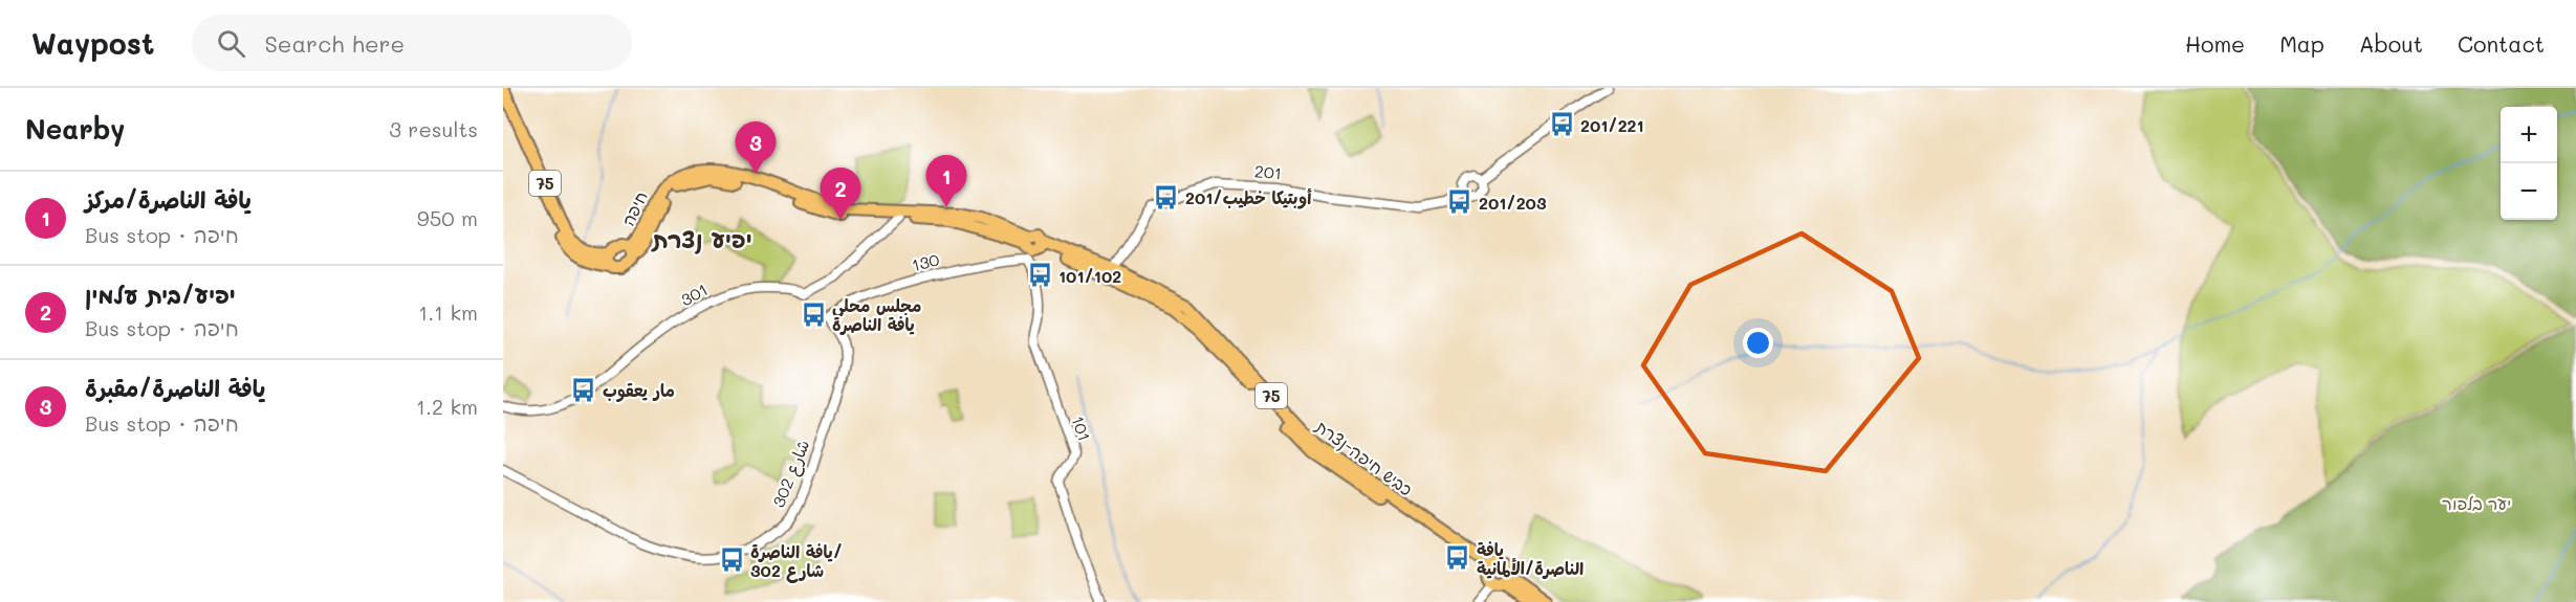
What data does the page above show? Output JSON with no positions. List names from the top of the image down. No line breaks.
{"streets":{"highway":["75","חיפה","כביש חיפה-נצרת"],"street":["201","130","301","101","شارع 302"]},"crossings":[["201","כביש חיפה-נצרת"],["75","כביש חיפה-נצרת"],["חיפה","130"],["חיפה","301"],["חיפה","101"],["חיפה","כביש חיפה-נצרת"],["130","101"],["130","כביש חיפה-נצרת"],["130","شارع 302"],["101","כביש חיפה-נצרת"]],"districts":["יפיע נצרת"],"parks":["יער בלפור"],"places":{"bus stop":["201/221","أوبتيكا خطيب/201","201/203","101/102","مجلس محلي يافة الناصرة","مار يعقوب","يافة الناصرة/الألمانية","يافة الناصرة/ شارع 302"]},"page":{"header":"Waypost","search":"Search here","nav":["Home","Map","About","Contact"],"heading":["Nearby","3 results"],"map_buttons":["+","−"],"pins":["3","1","2"],"list":[{"mark":"1","name":"يافة الناصرة/مركز","note":"Bus stop · חיפה","value":"950 m"},{"mark":"2","name":"יפיע/בית עלמין","note":"Bus stop · חיפה","value":"1.1 km"},{"mark":"3","name":"يافة الناصرة/مقبرة","note":"Bus stop · חיפה","value":"1.2 km"}]}}
